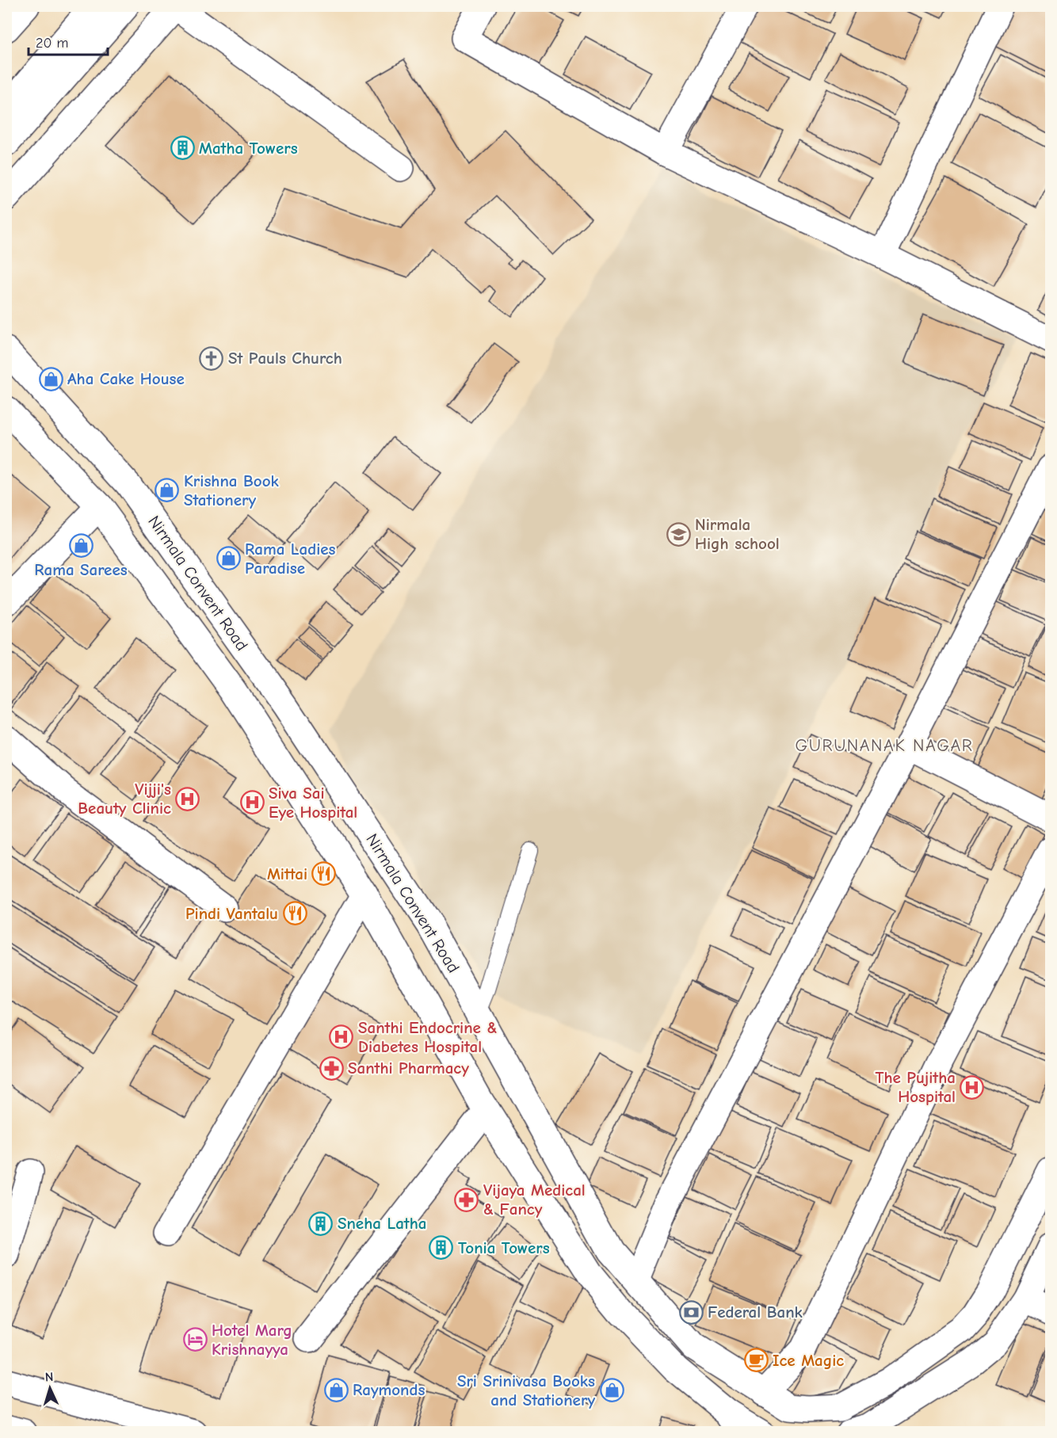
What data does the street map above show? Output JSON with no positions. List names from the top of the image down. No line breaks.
{"streets":{"main road":["Nirmala Convent Road"]},"districts":["GURUNANAK NAGAR"],"places":{"building":["Matha Towers","Sneha Latha","Tonia Towers"],"church":["St Pauls Church"],"shop":["Aha Cake House","Krishna Book Stationery","Rama Sarees","Rama Ladies Paradise","Raymonds","Sri Srinivasa Books and Stationery"],"school or university":["Nirmala High school"],"hospital":["Vijji's Beauty Clinic","Siva Sai Eye Hospital","Santhi Endocrine & Diabetes Hospital","The Pujitha Hospital"],"restaurant":["Mittai","Pindi Vantalu"],"pharmacy":["Santhi Pharmacy","Vijaya Medical & Fancy"],"bank":["Federal Bank"],"hotel":["Hotel Marg Krishnayya"],"cafe":["Ice Magic"]},"scale_bar":"20 m","north":"top"}
